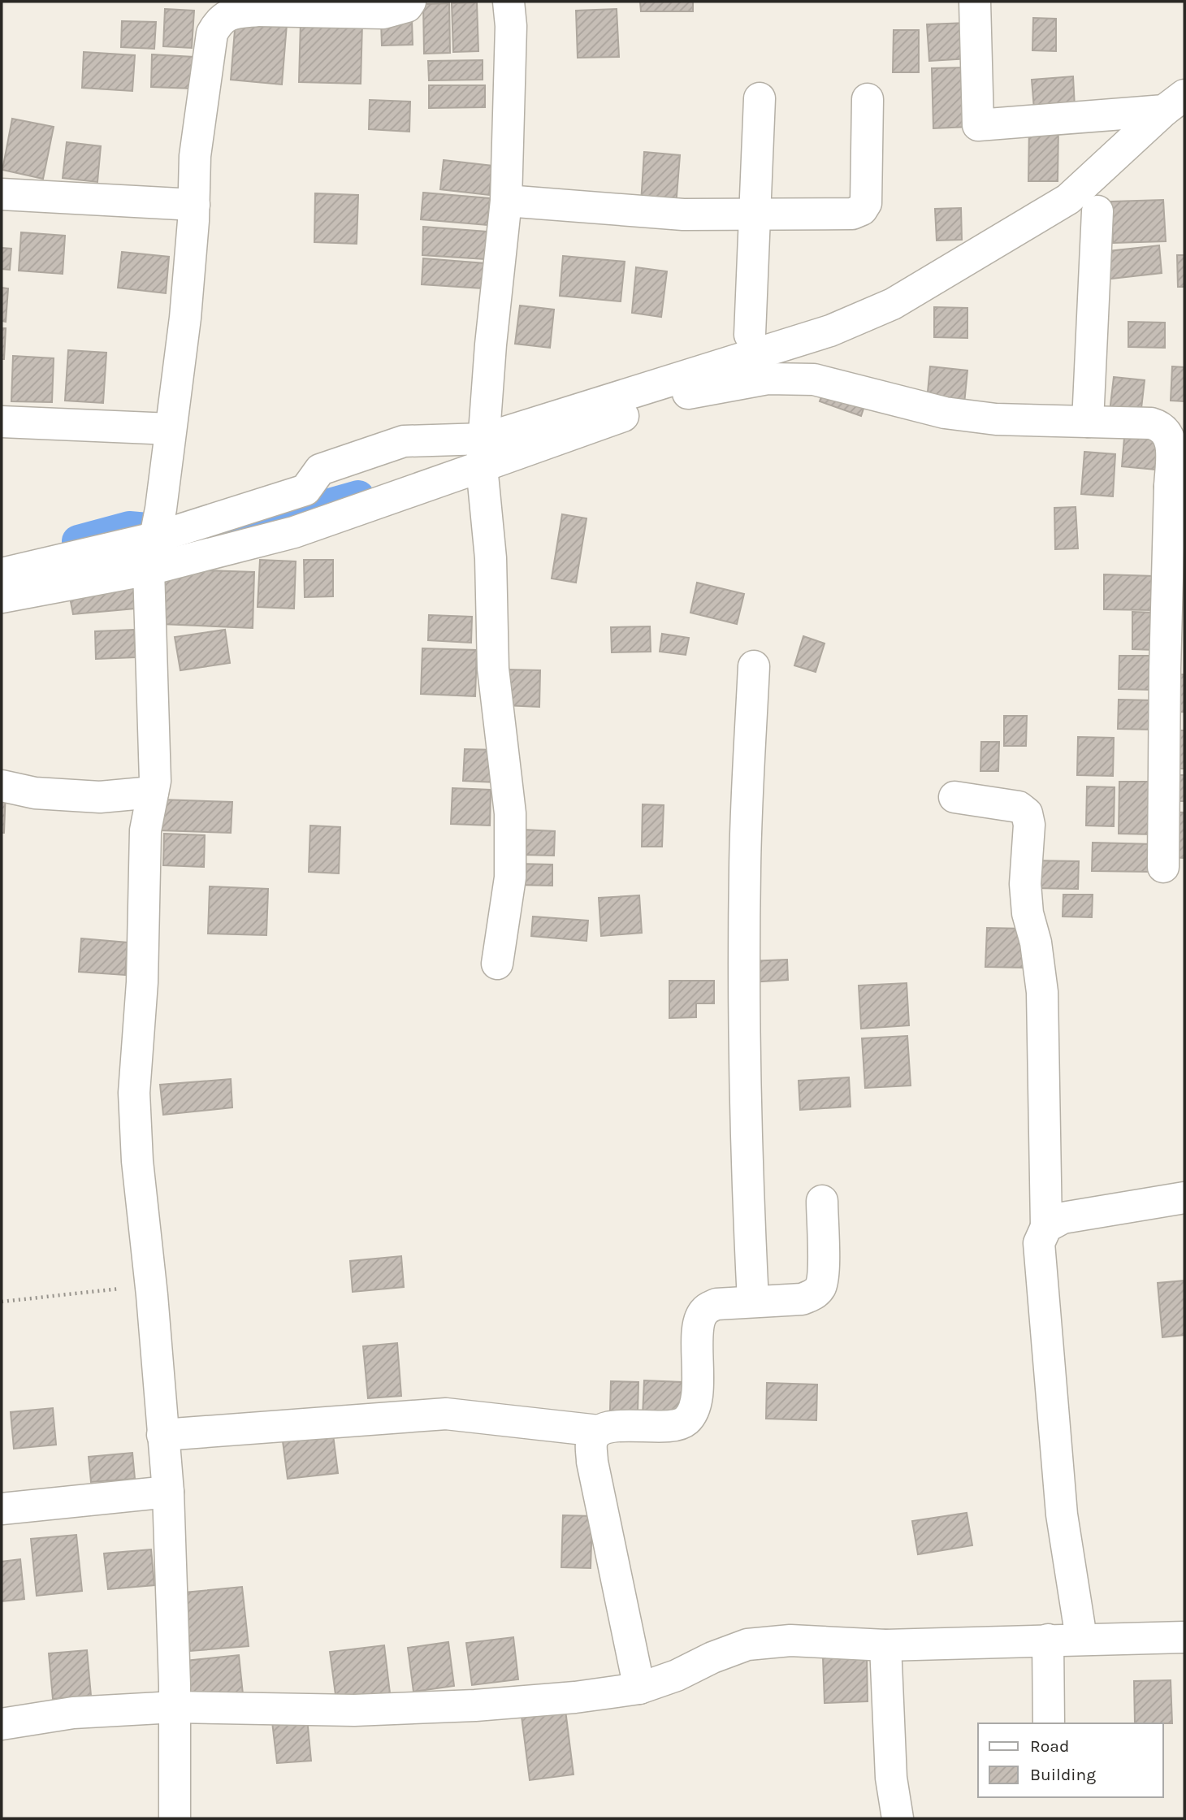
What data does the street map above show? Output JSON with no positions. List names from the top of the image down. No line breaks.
{"legend":["Road","Building"]}
